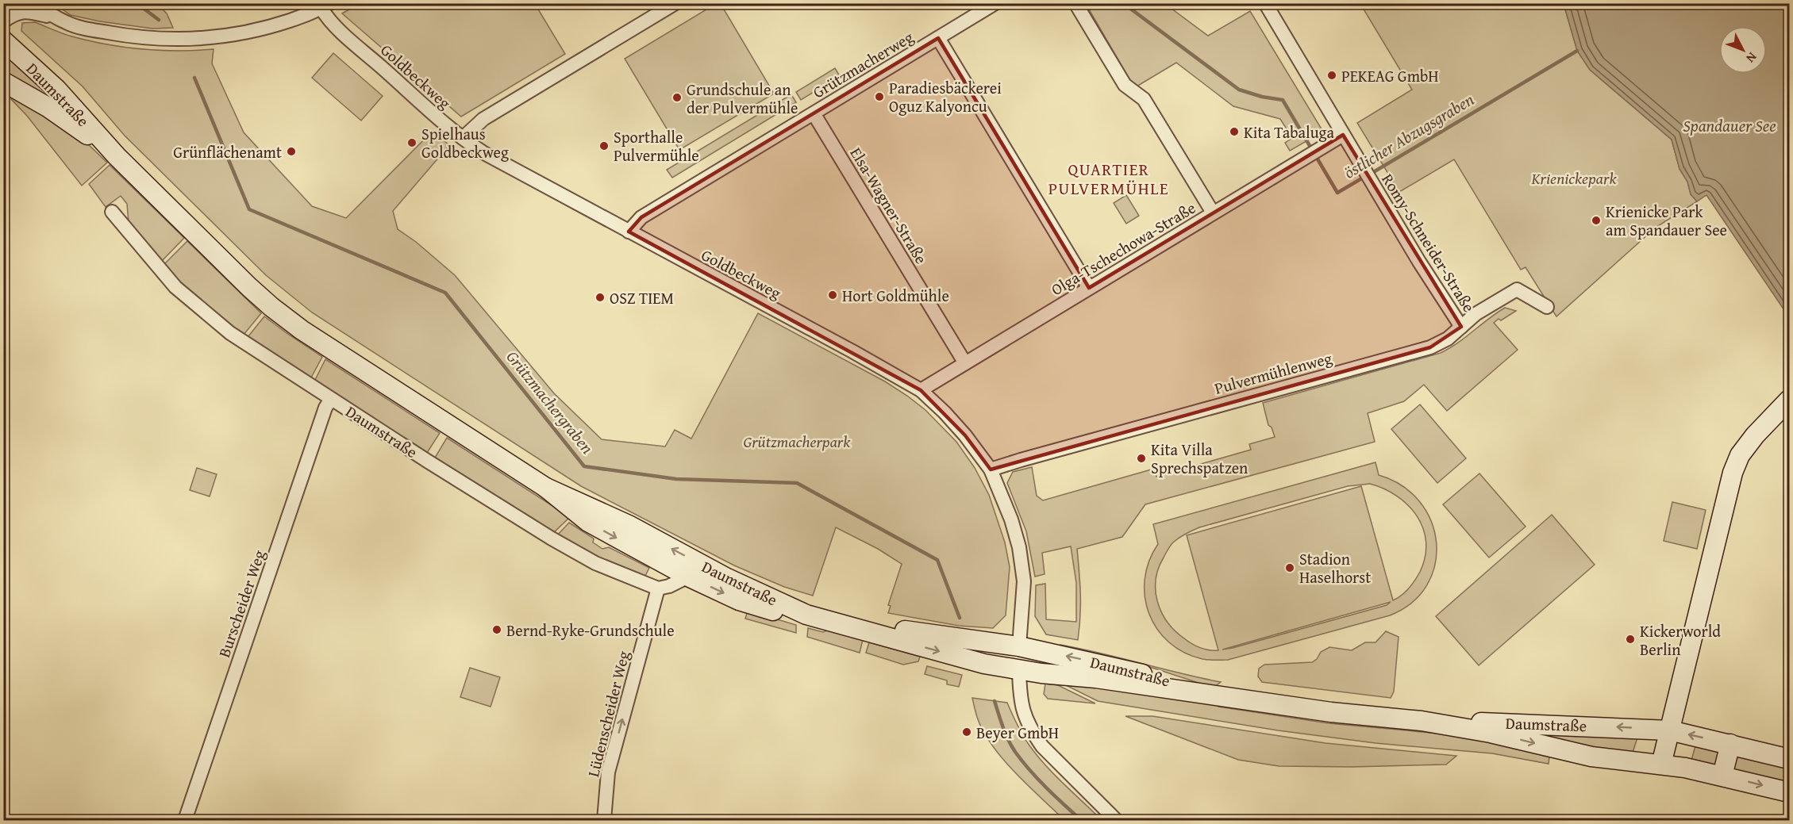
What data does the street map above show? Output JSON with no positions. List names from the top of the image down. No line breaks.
{"streets":{"main road":["Daumstraße"],"street":["Grützmacherweg","Goldbeckweg","Elsa-Wagner-Straße","Romy-Schneider-Straße","Olga-Tschechowa-Straße","Pulvermühlenweg","Burscheider Weg","Lüdenscheider Weg"]},"crossings":[["Grützmacherweg","Goldbeckweg"],["Grützmacherweg","Elsa-Wagner-Straße"],["Goldbeckweg","Daumstraße"],["Goldbeckweg","Olga-Tschechowa-Straße"],["Goldbeckweg","Pulvermühlenweg"],["Daumstraße","Burscheider Weg"],["Daumstraße","Lüdenscheider Weg"],["Elsa-Wagner-Straße","Olga-Tschechowa-Straße"],["Romy-Schneider-Straße","Olga-Tschechowa-Straße"],["Romy-Schneider-Straße","Pulvermühlenweg"]],"one_way":["Lüdenscheider Weg"],"districts":["QUARTIER PULVERMÜHLE"],"water":["Spandauer See","östlicher Abzugsgraben","Grützmachergraben"],"parks":["Krienickepark","Grützmacherpark"],"places":["PEKEAG GmbH","Paradiesbäckerei Oguz Kalyoncu","Grundschule an der Pulvermühle","Kita Tabaluga","Spielhaus Goldbeckweg","Sporthalle Pulvermühle","Grünflächenamt","Krienicke Park am Spandauer See","Hort Goldmühle","OSZ TIEM","Kita Villa Sprechspatzen","Stadion Haselhorst","Bernd-Ryke-Grundschule","Kickerworld Berlin","Beyer GmbH"],"north":"bottom right"}
